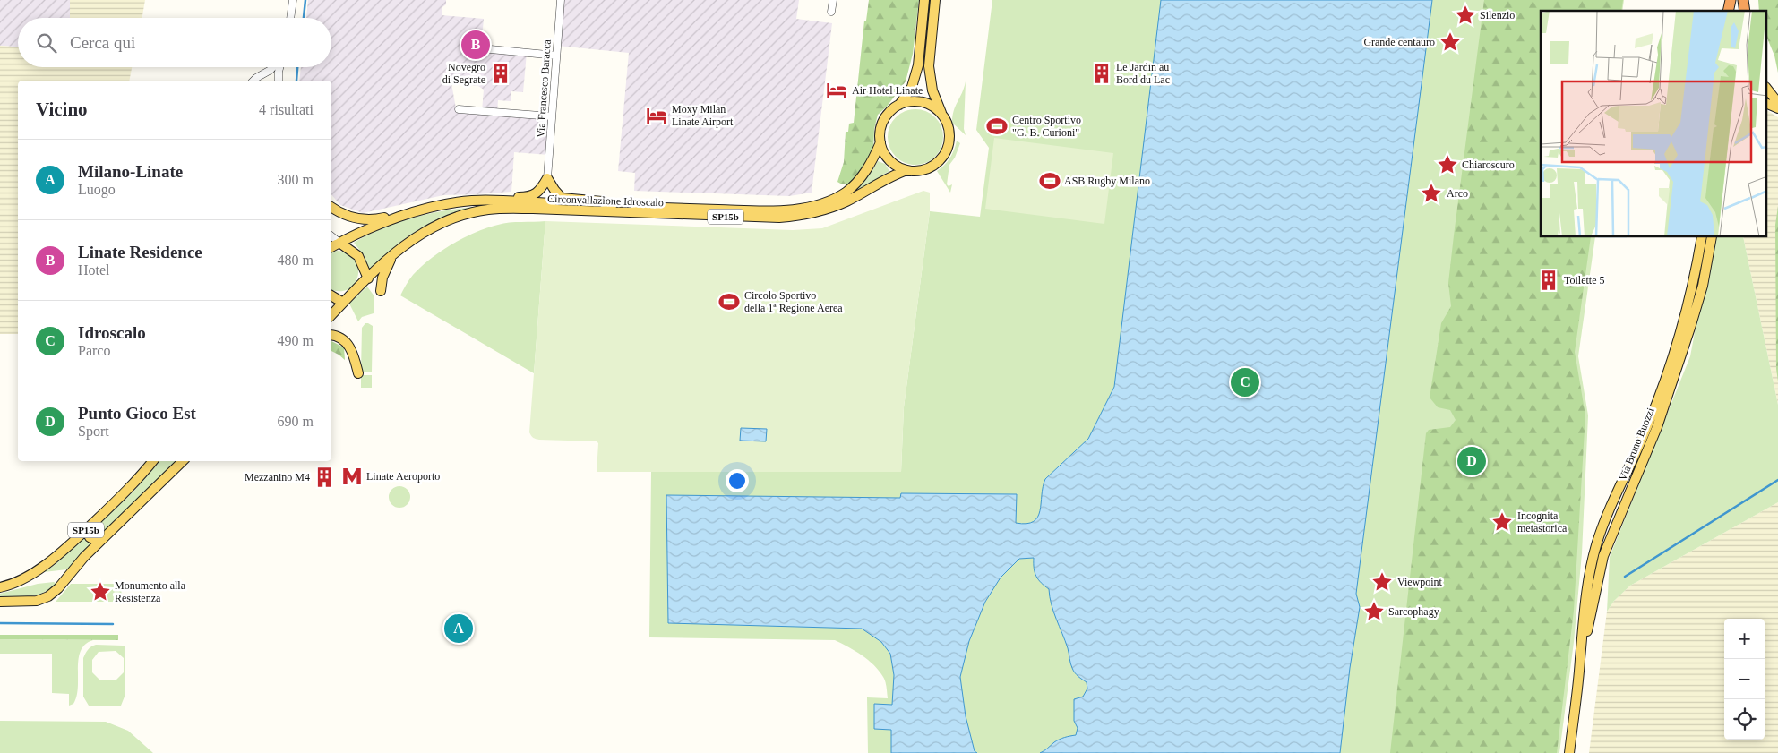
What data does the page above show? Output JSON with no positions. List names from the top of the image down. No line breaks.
{"streets":{"main road":["Circonvallazione Idroscalo","SP15b","Via Bruno Buozzi"],"street":["Via Francesco Baracca"]},"crossings":[["Circonvallazione Idroscalo","SP15b"]],"places":{"place":["Silenzio","Grande centauro","Chiaroscuro","Arco","Incognita metastorica","Viewpoint","Monumento alla Resistenza","Sarcophagy"],"building":["Novegro di Segrate","Le Jardin au Bord du Lac","Toilette 5","Mezzanino M4"],"hotel":["Air Hotel Linate","Moxy Milan Linate Airport"],"sports":["Centro Sportivo \"G. B. Curioni\"","ASB Rugby Milano","Circolo Sportivo della 1ª Regione Aerea"],"metro station":["Linate Aeroporto"]},"page":{"search":"Cerca qui","pins":["B","C","D","A"],"heading":["Vicino","4 risultati"],"list":[{"mark":"A","name":"Milano-Linate","note":"Luogo","value":"300 m"},{"mark":"B","name":"Linate Residence","note":"Hotel","value":"480 m"},{"mark":"C","name":"Idroscalo","note":"Parco","value":"490 m"},{"mark":"D","name":"Punto Gioco Est","note":"Sport","value":"690 m"}],"map_buttons":["+","−"]}}
